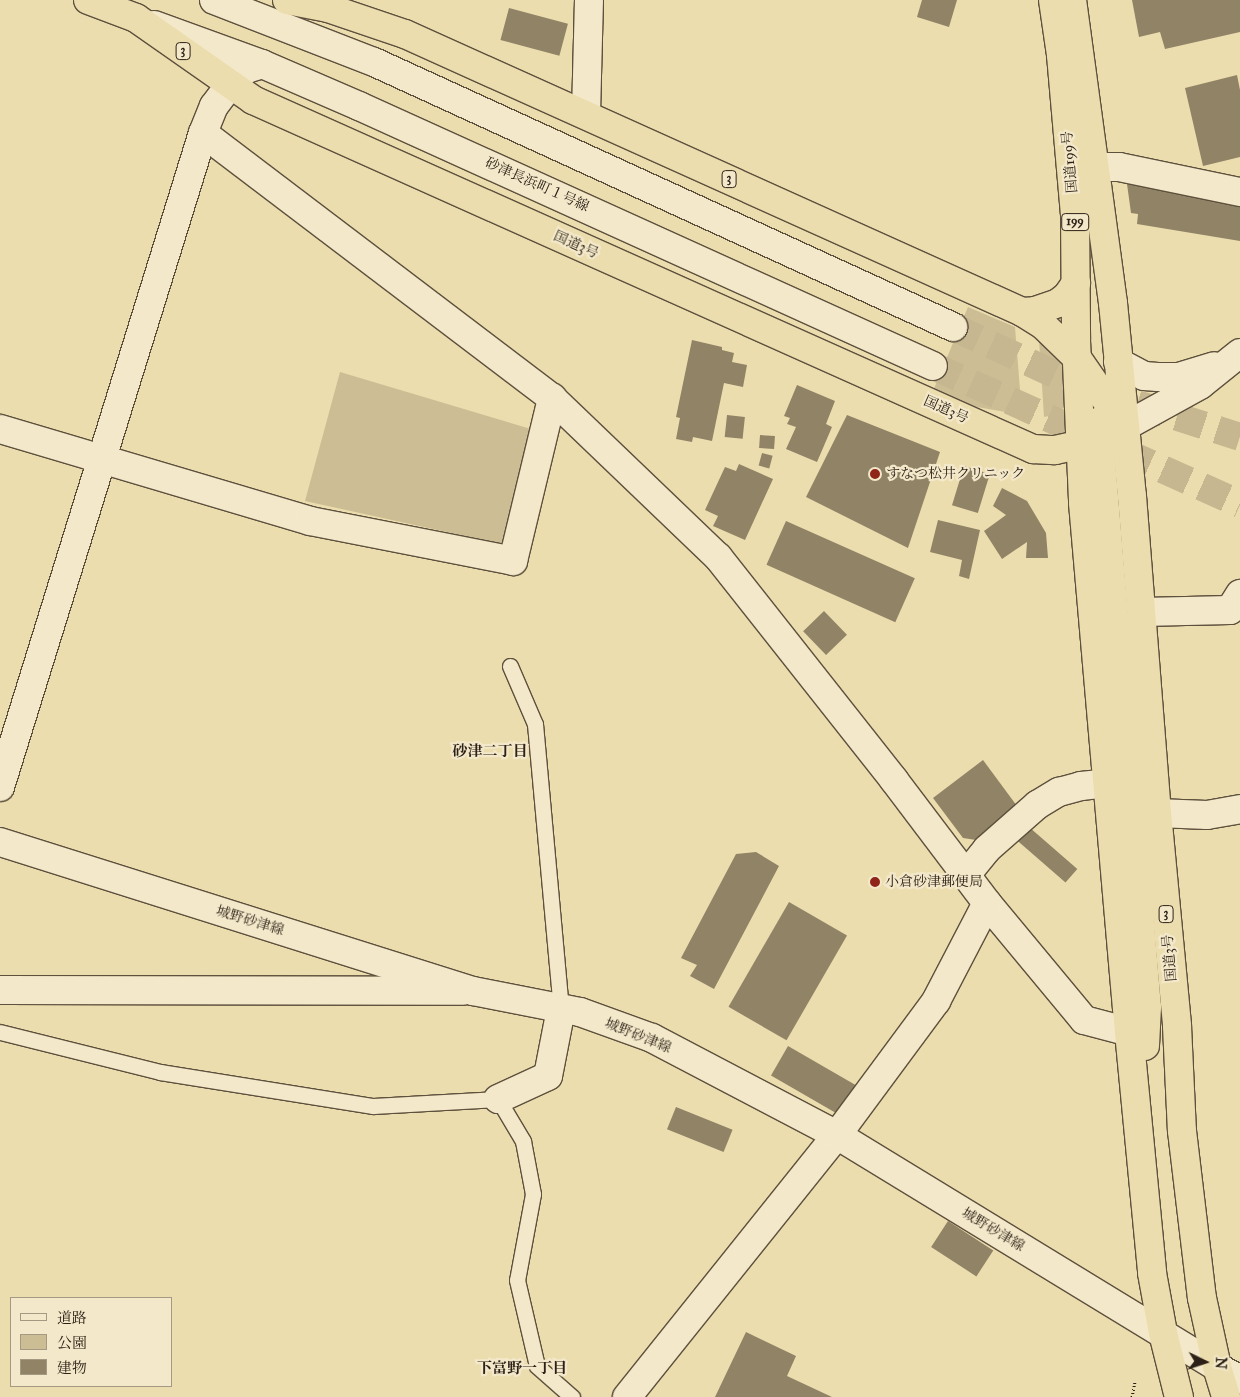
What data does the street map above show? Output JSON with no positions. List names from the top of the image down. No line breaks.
{"streets":{"highway":["3","国道199号","199","国道3号"],"street":["砂津長浜町１号線","城野砂津線"]},"crossings":[["国道199号","国道3号"],["砂津長浜町１号線","国道3号"],["国道3号","城野砂津線"]],"districts":["砂津二丁目","下富野一丁目"],"places":["すなつ松井クリニック","小倉砂津郵便局"],"legend":["道路","公園","建物"],"north":"right"}
